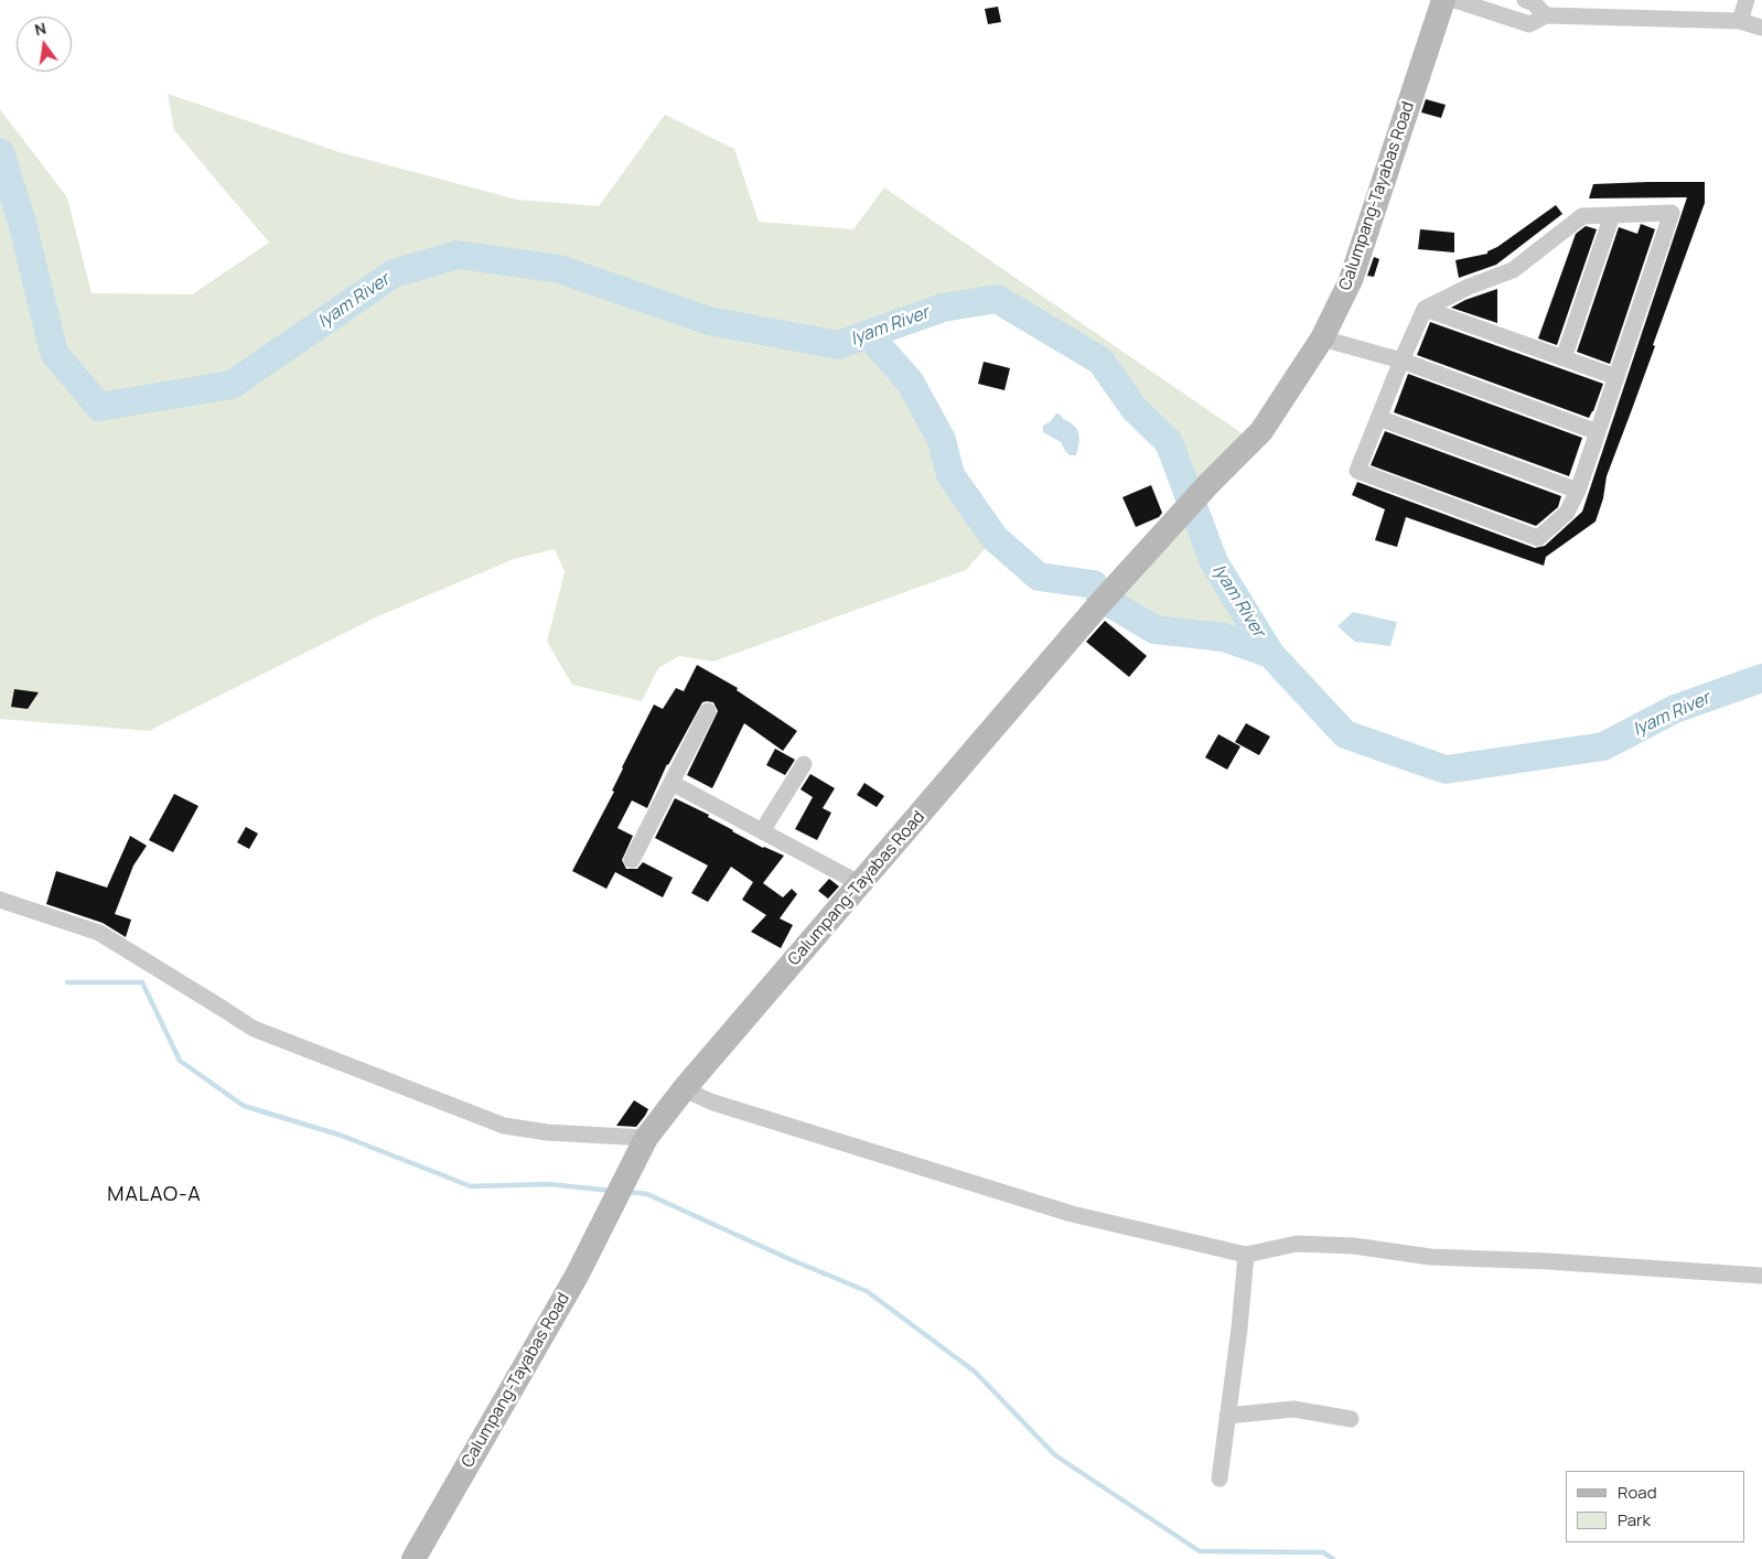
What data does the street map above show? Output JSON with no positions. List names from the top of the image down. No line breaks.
{"streets":{"main road":["Calumpang-Tayabas Road"]},"districts":["MALAO-A"],"water":["Iyam River"],"legend":["Road","Park"],"north":"top"}
